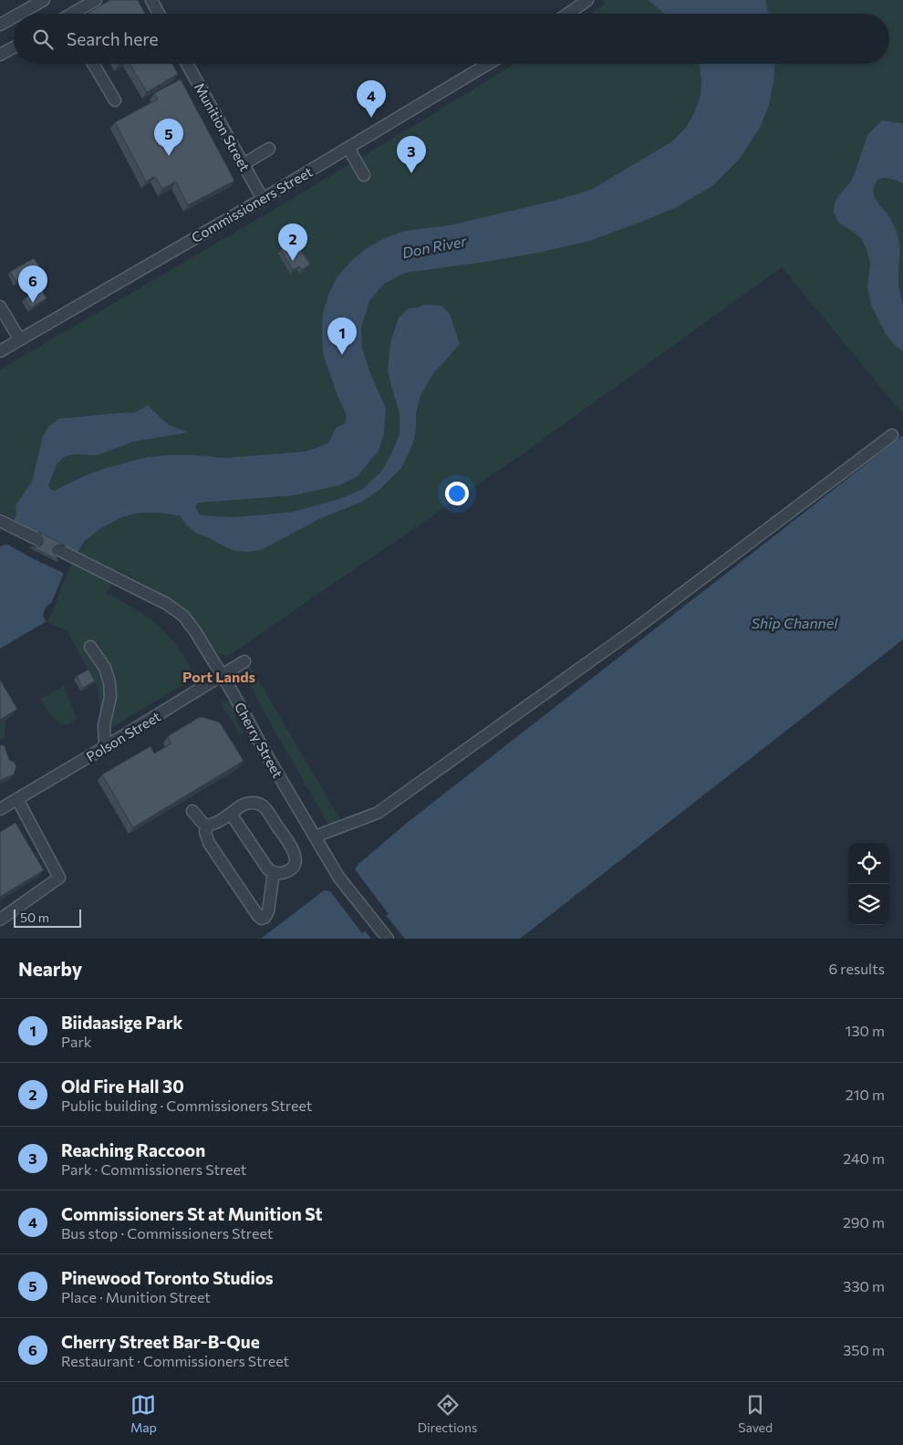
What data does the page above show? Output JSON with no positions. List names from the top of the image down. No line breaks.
{"streets":{"street":["Munition Street","Commissioners Street","Polson Street","Cherry Street"]},"crossings":[["Munition Street","Commissioners Street"],["Polson Street","Cherry Street"]],"districts":["Port Lands"],"water":["Don River","Ship Channel"],"scale_bar":"50 m","page":{"search":"Search here","pins":["4","5","3","2","6","1"],"scale":"50 m","heading":["Nearby","6 results"],"list":[{"mark":"1","name":"Biidaasige Park","note":"Park","value":"130 m"},{"mark":"2","name":"Old Fire Hall 30","note":"Public building · Commissioners Street","value":"210 m"},{"mark":"3","name":"Reaching Raccoon","note":"Park · Commissioners Street","value":"240 m"},{"mark":"4","name":"Commissioners St at Munition St","note":"Bus stop · Commissioners Street","value":"290 m"},{"mark":"5","name":"Pinewood Toronto Studios","note":"Place · Munition Street","value":"330 m"},{"mark":"6","name":"Cherry Street Bar-B-Que","note":"Restaurant · Commissioners Street","value":"350 m"}],"nav":["Map","Directions","Saved"]}}
